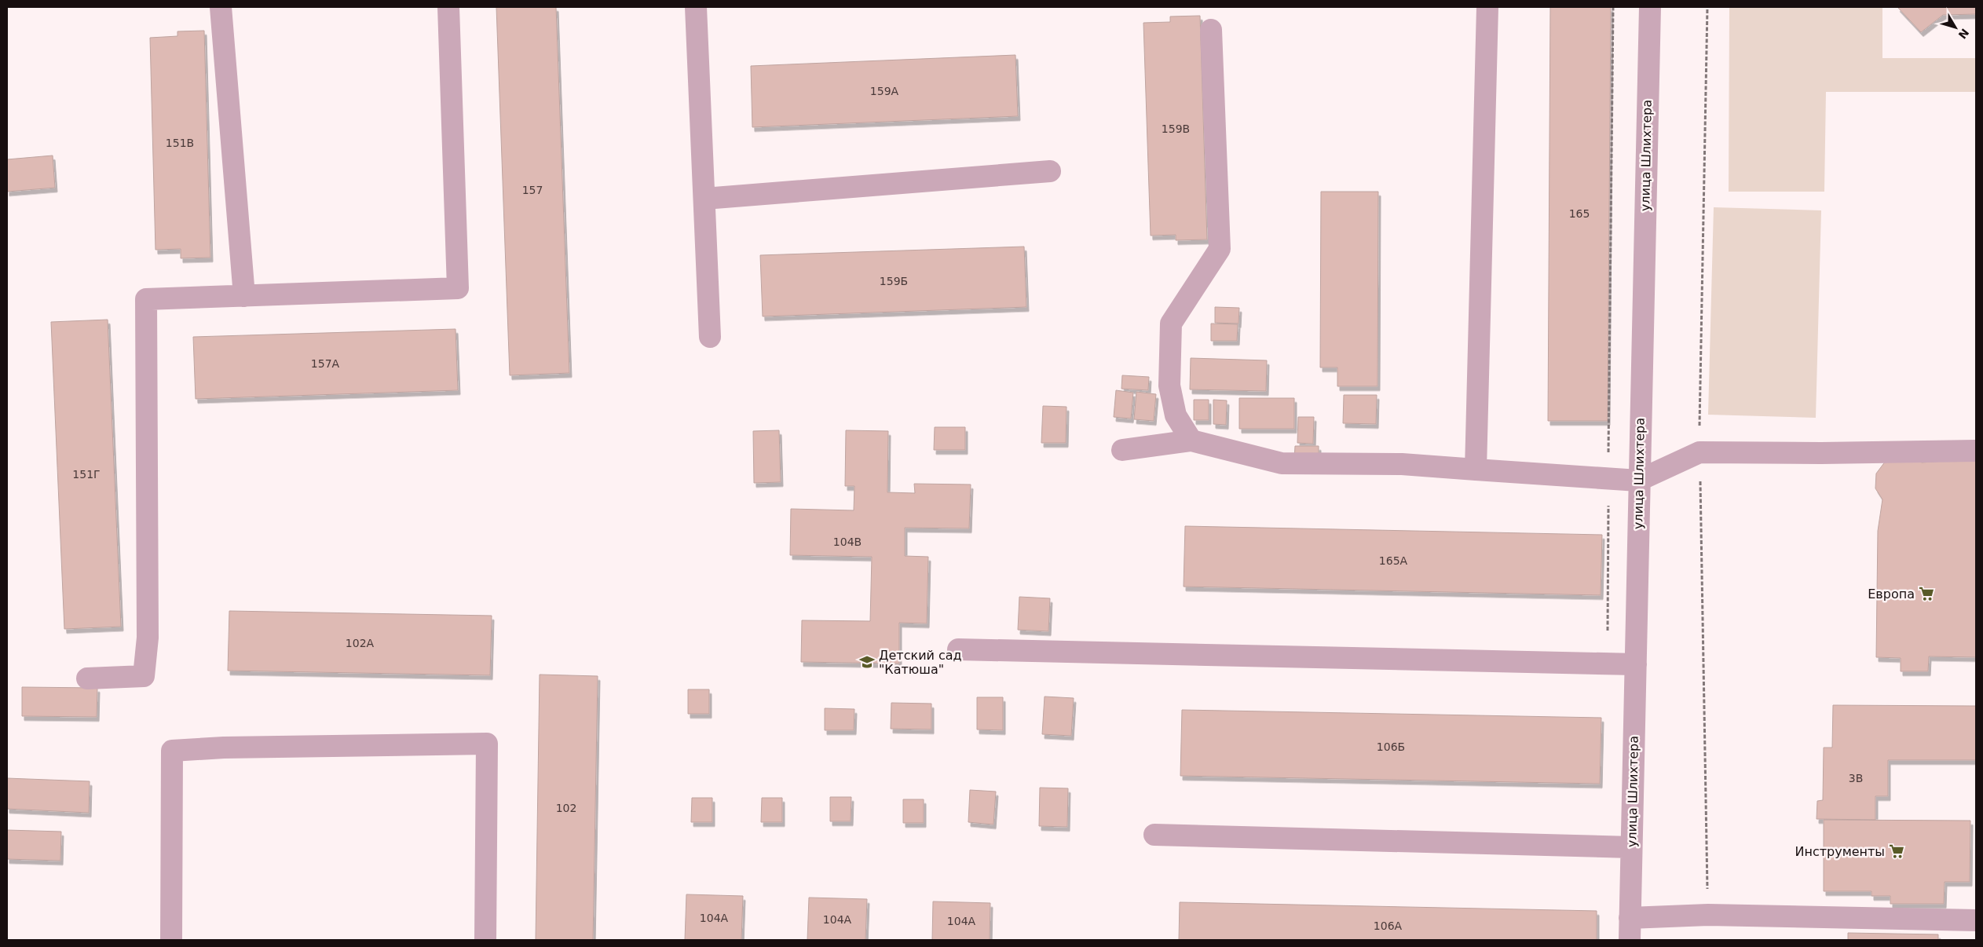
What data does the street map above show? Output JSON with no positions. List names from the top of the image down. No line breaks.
{"streets":{"street":["улица Шлихтера"]},"places":{"supermarket":["Европа","Инструменты"],"school or university":["Детский сад \"Катюша\""]},"house_numbers":["159А","159В","151В","157","165","159Б","157А","151Г","104В","165А","102А","106Б","3В","102","104А","104А","104А","106А"],"north":"bottom right"}
